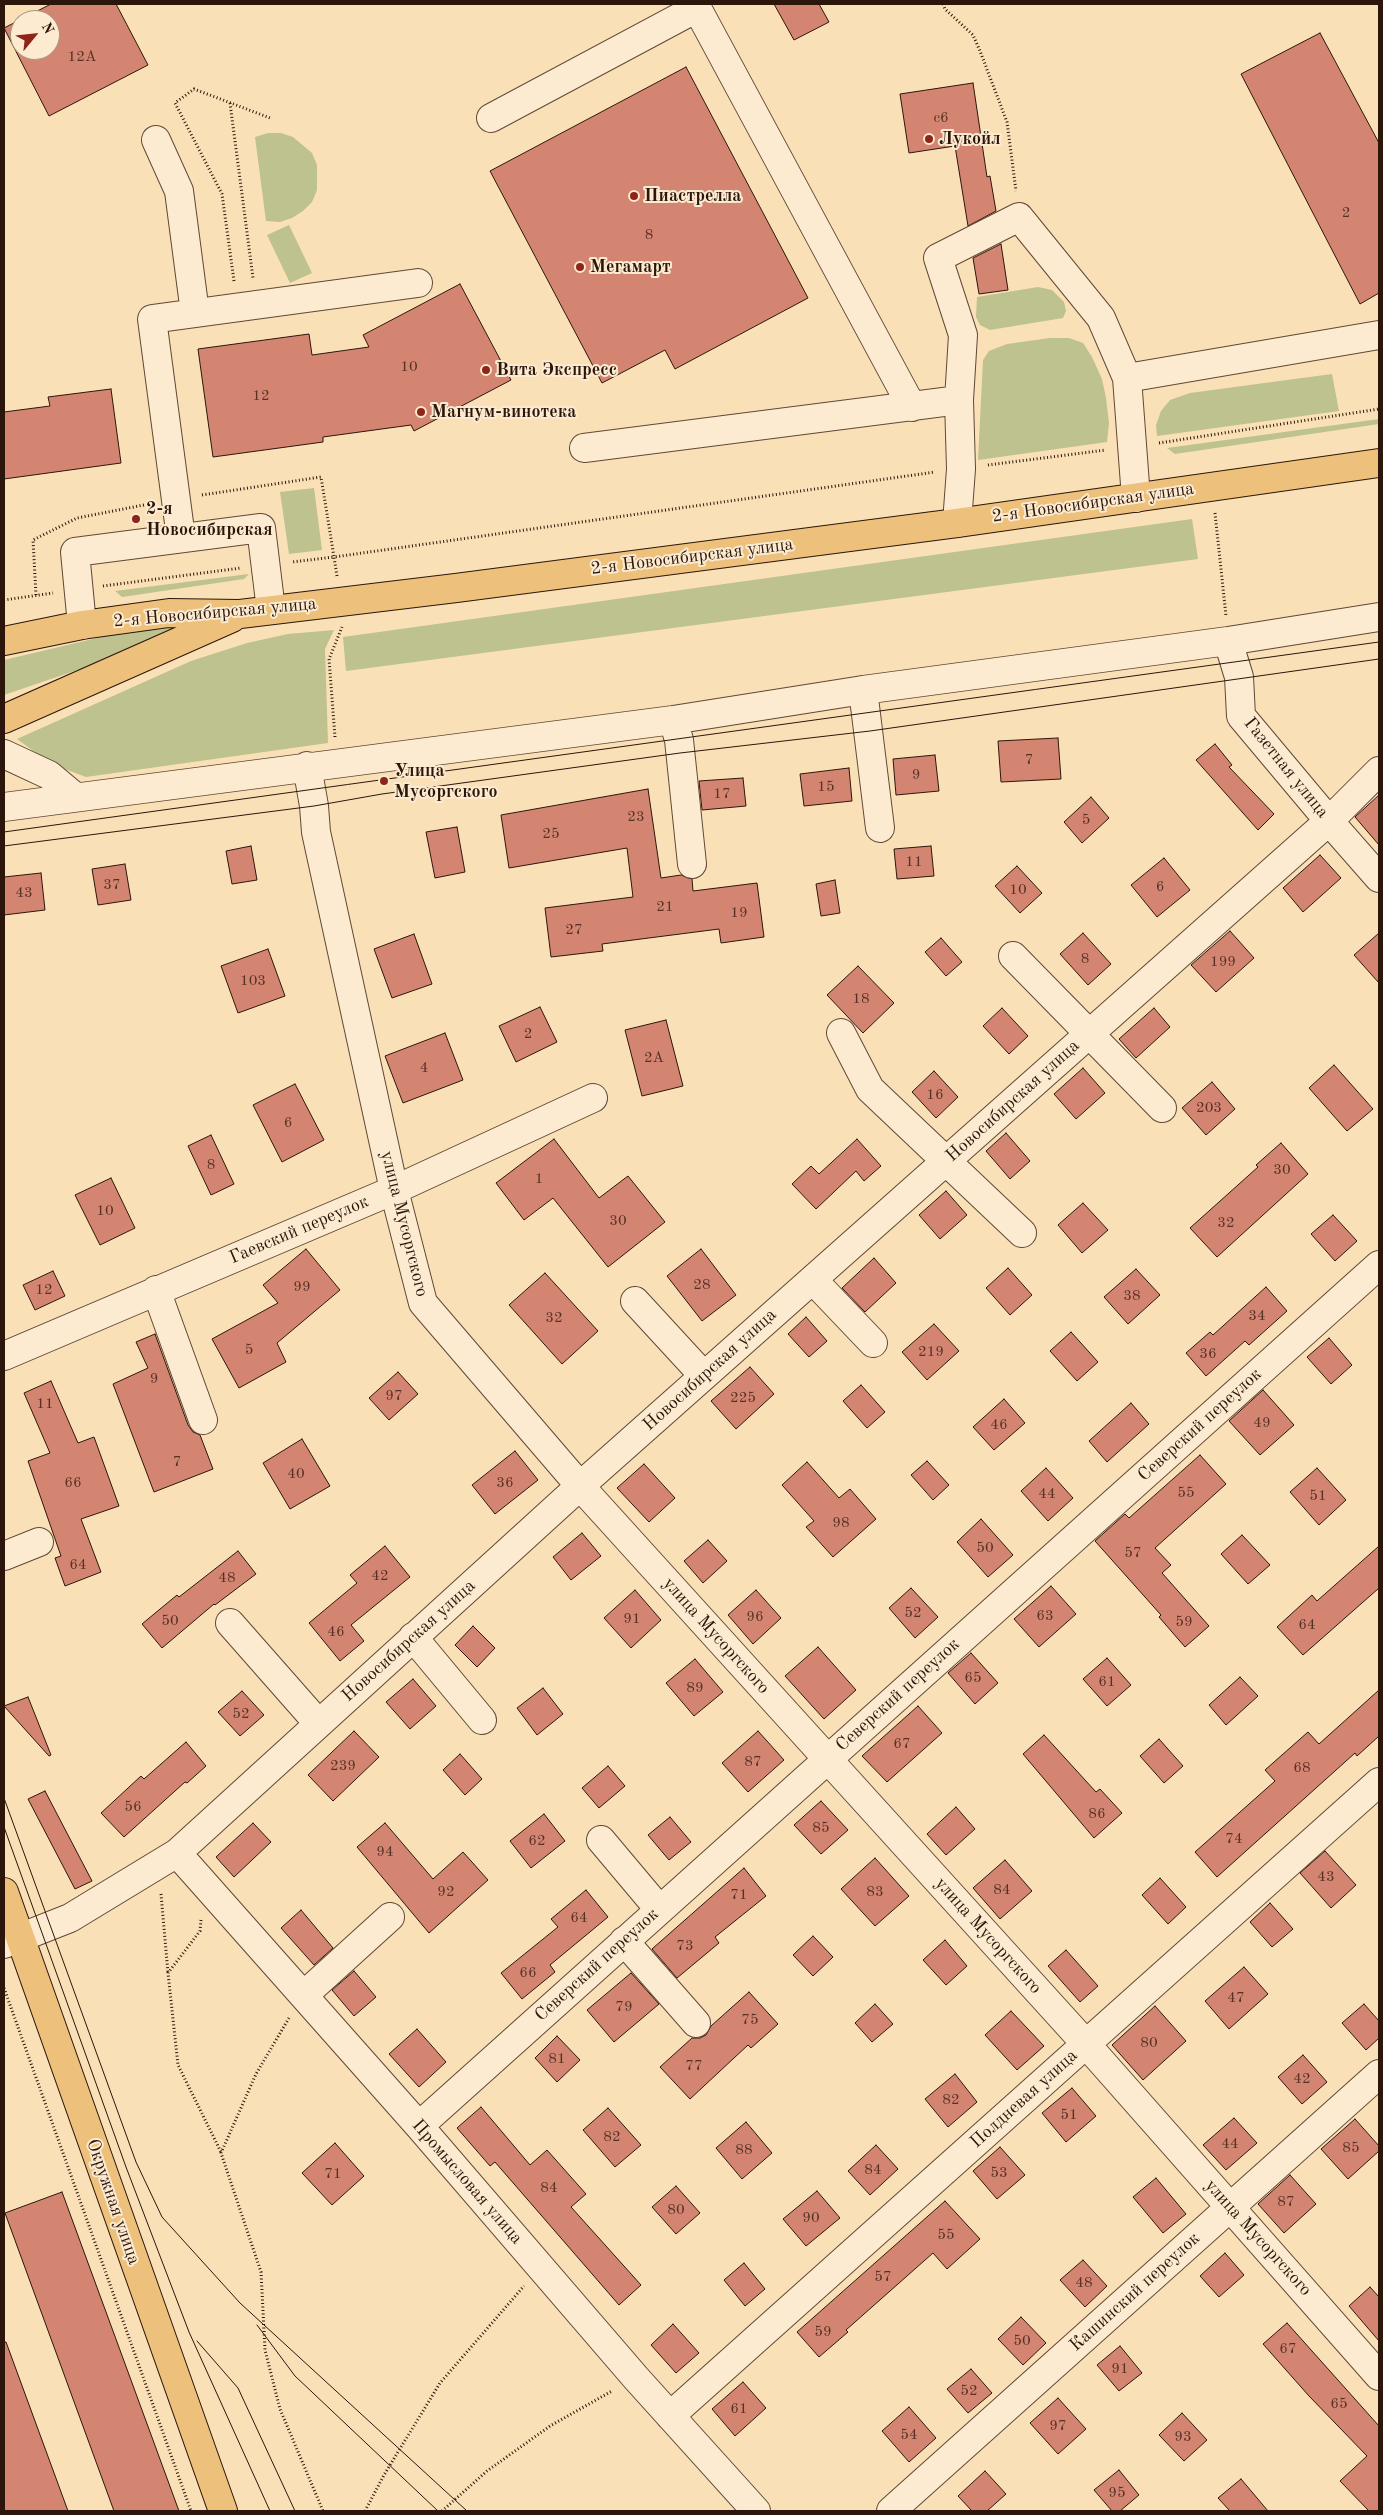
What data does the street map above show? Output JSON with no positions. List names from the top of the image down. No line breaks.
{"streets":{"main road":["2-я Новосибирская улица","Окружная улица"],"street":["Газетная улица","Новосибирская улица","улица Мусоргского","Гаевский переулок","Северский переулок","Полдневая улица","Промысловая улица","Кашинский переулок"]},"crossings":[["Газетная улица","Новосибирская улица"],["Новосибирская улица","улица Мусоргского"],["Новосибирская улица","Промысловая улица"],["Новосибирская улица","Окружная улица"],["улица Мусоргского","Гаевский переулок"],["улица Мусоргского","Северский переулок"],["улица Мусоргского","Полдневая улица"],["улица Мусоргского","Кашинский переулок"],["Северский переулок","Промысловая улица"],["Полдневая улица","Промысловая улица"]],"places":["Лукойл","Пиастрелла","Мегамарт","Вита Экспресс","Магнум-винотека","2-я Новосибирская","Улица Мусоргского"],"house_numbers":["12А","с6","2","8","10","12","7","9","15","17","23","5","25","11","37","6","10","43","21","19","27","8","199","103","18","2","2А","4","16","203","6","8","30","1","10","30","32","28","99","12","38","34","32","5","219","36","9","97","225","11","49","46","7","40","66","36","55","44","51","98","50","57","64","42","48","52","63","96","91","50","59","64","46","65","61","89","52","67","87","239","68","56","86","85","74","62","94","43","84","92","83","71","64","73","66","47","79","75","80","81","77","42","82","51","82","44","85","88","84","53","71","84","87","80","90","55","57","48","59","50","67","91","52","65","61","97","54","93","95"],"north":"top right"}
